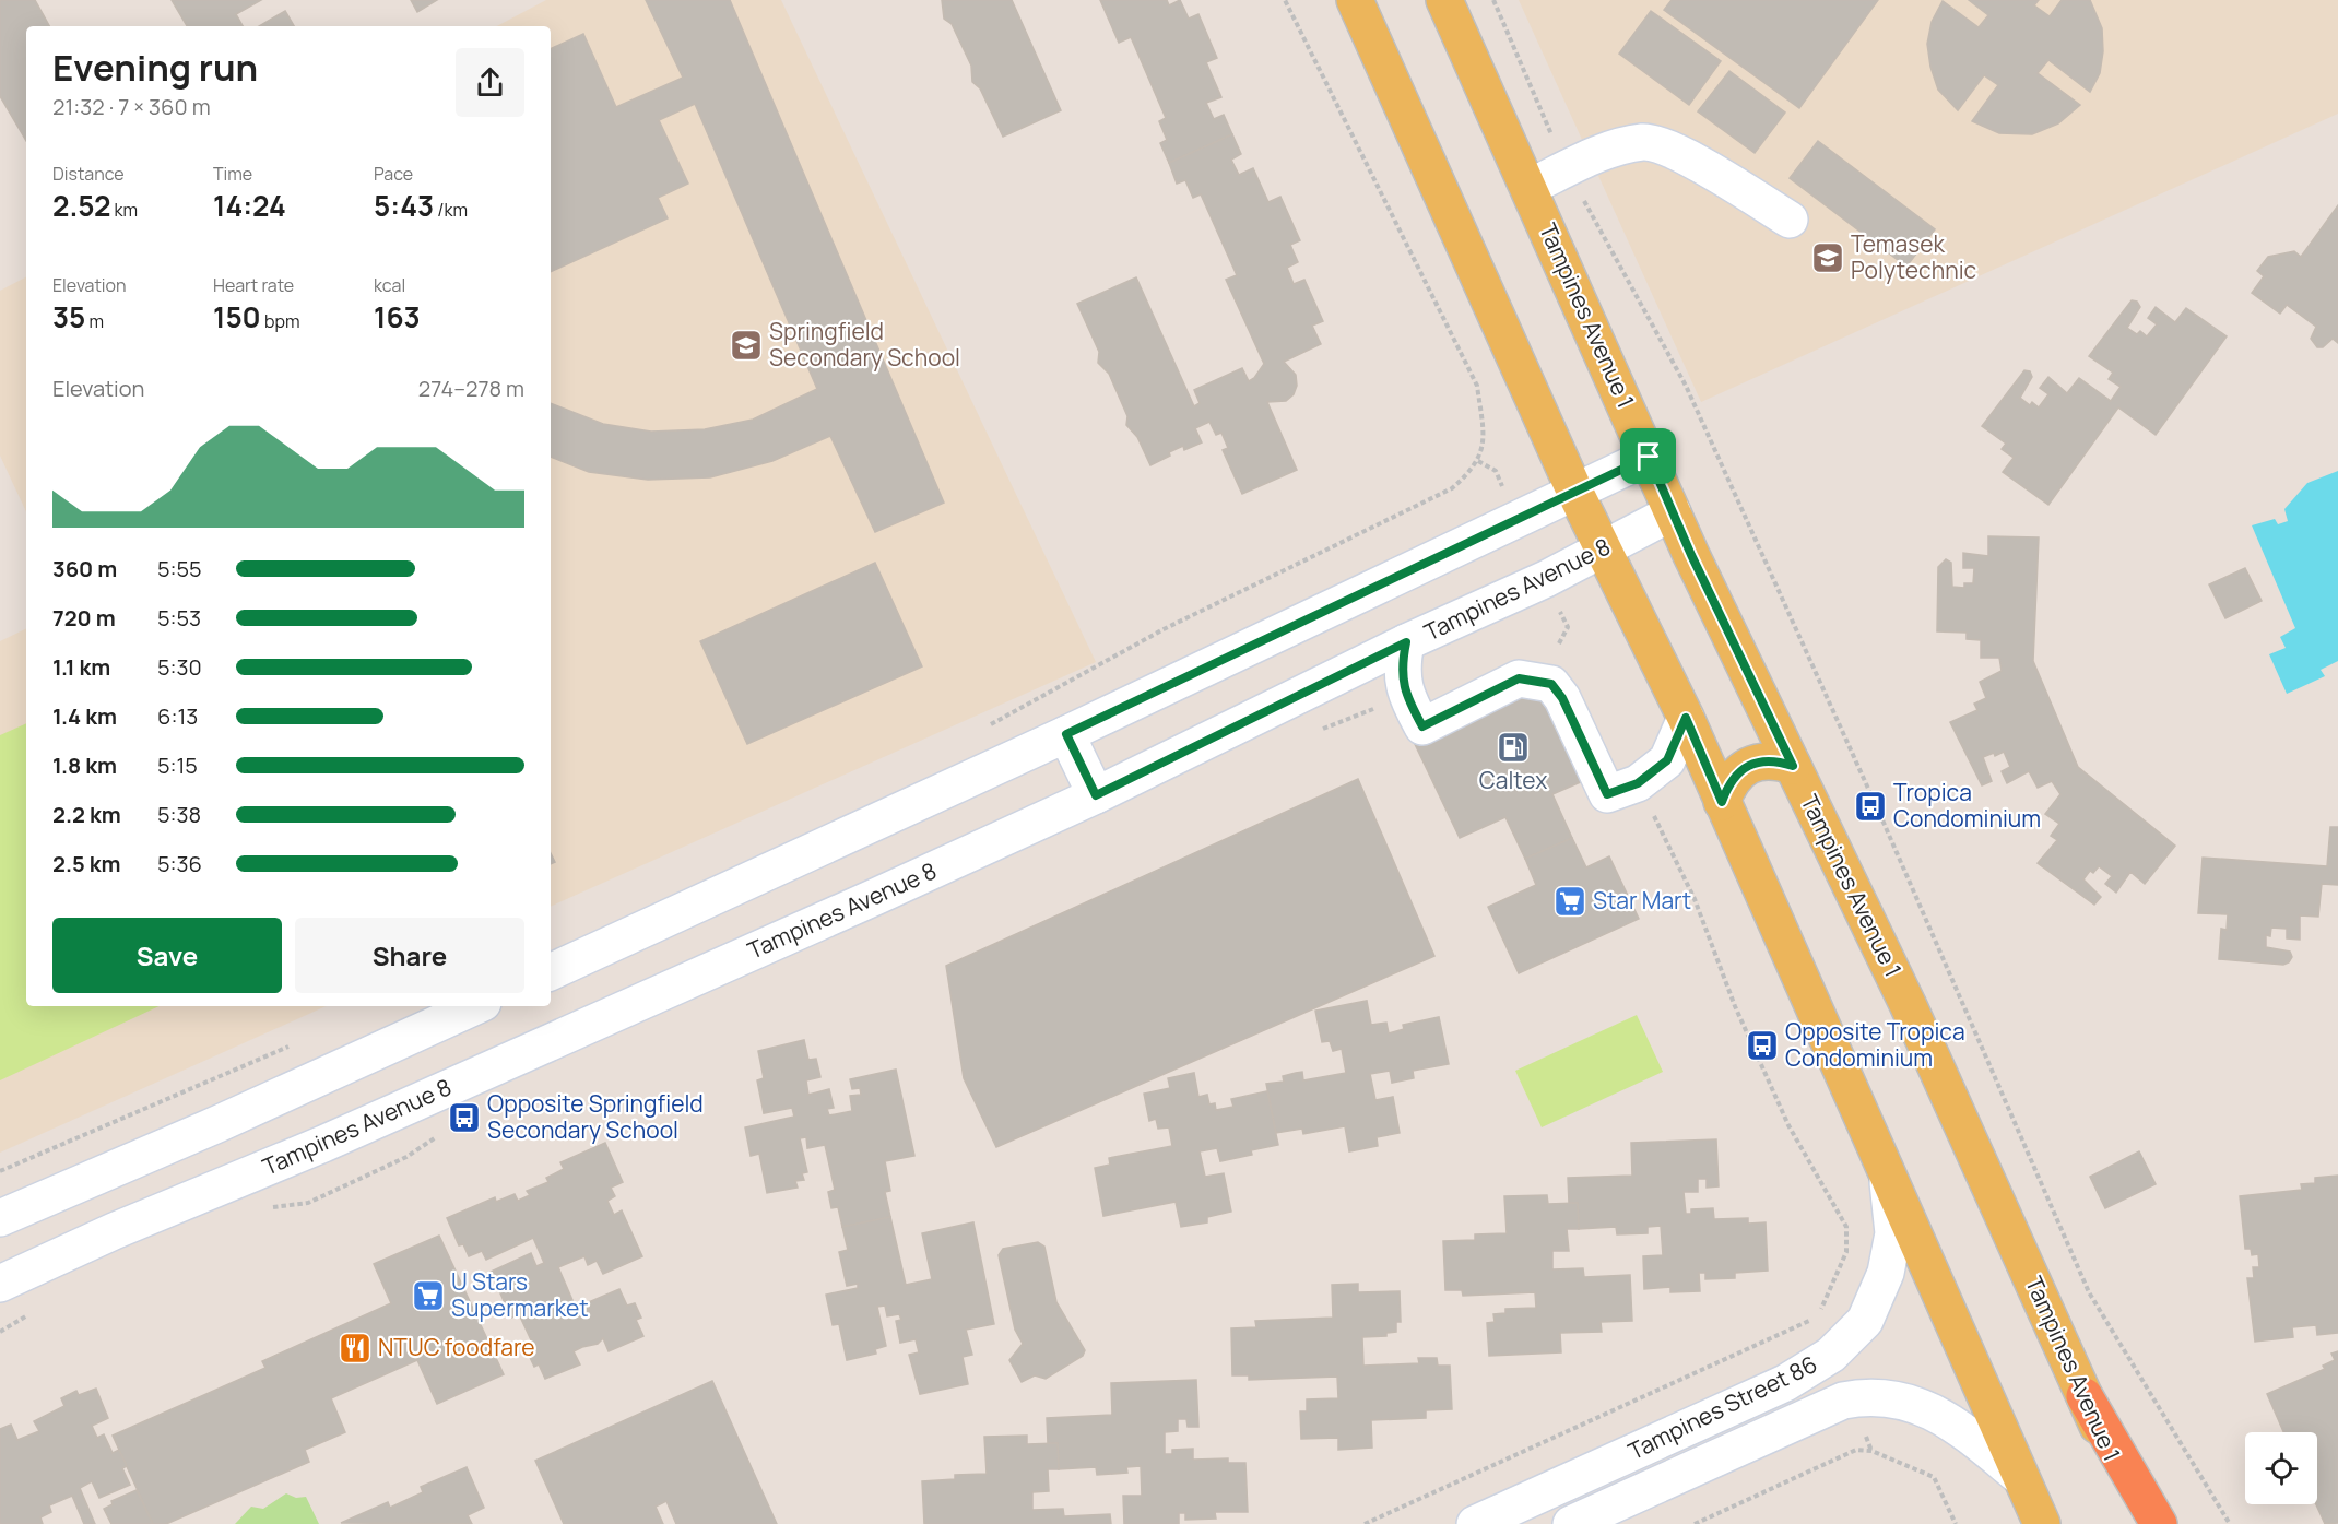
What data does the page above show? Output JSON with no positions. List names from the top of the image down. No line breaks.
{"streets":{"main road":["Tampines Avenue 1"],"street":["Tampines Avenue 8","Tampines Street 86"]},"crossings":[["Tampines Avenue 1","Tampines Avenue 8"]],"places":{"school or university":["Temasek Polytechnic","Springfield Secondary School"],"fuel station":["Caltex"],"bus stop":["Tropica Condominium","Opposite Tropica Condominium","Opposite Springfield Secondary School"],"supermarket":["Star Mart","U Stars Supermarket"],"restaurant":["NTUC foodfare"]},"page":{"heading":["Evening run","21:32 · 7 × 360 m"],"stats":[["Distance","2.52 km"],["Time","14:24"],["Pace","5:43 /km"],["Elevation","35 m"],["Heart rate","150 bpm"],["kcal","163"]],"chart":["Elevation","274–278 m"],"list":[{"name":"360 m","note":"5:55"},{"name":"720 m","note":"5:53"},{"name":"1.1 km","note":"5:30"},{"name":"1.4 km","note":"6:13"},{"name":"1.8 km","note":"5:15"},{"name":"2.2 km","note":"5:38"},{"name":"2.5 km","note":"5:36"}],"buttons":["Save","Share"]}}
